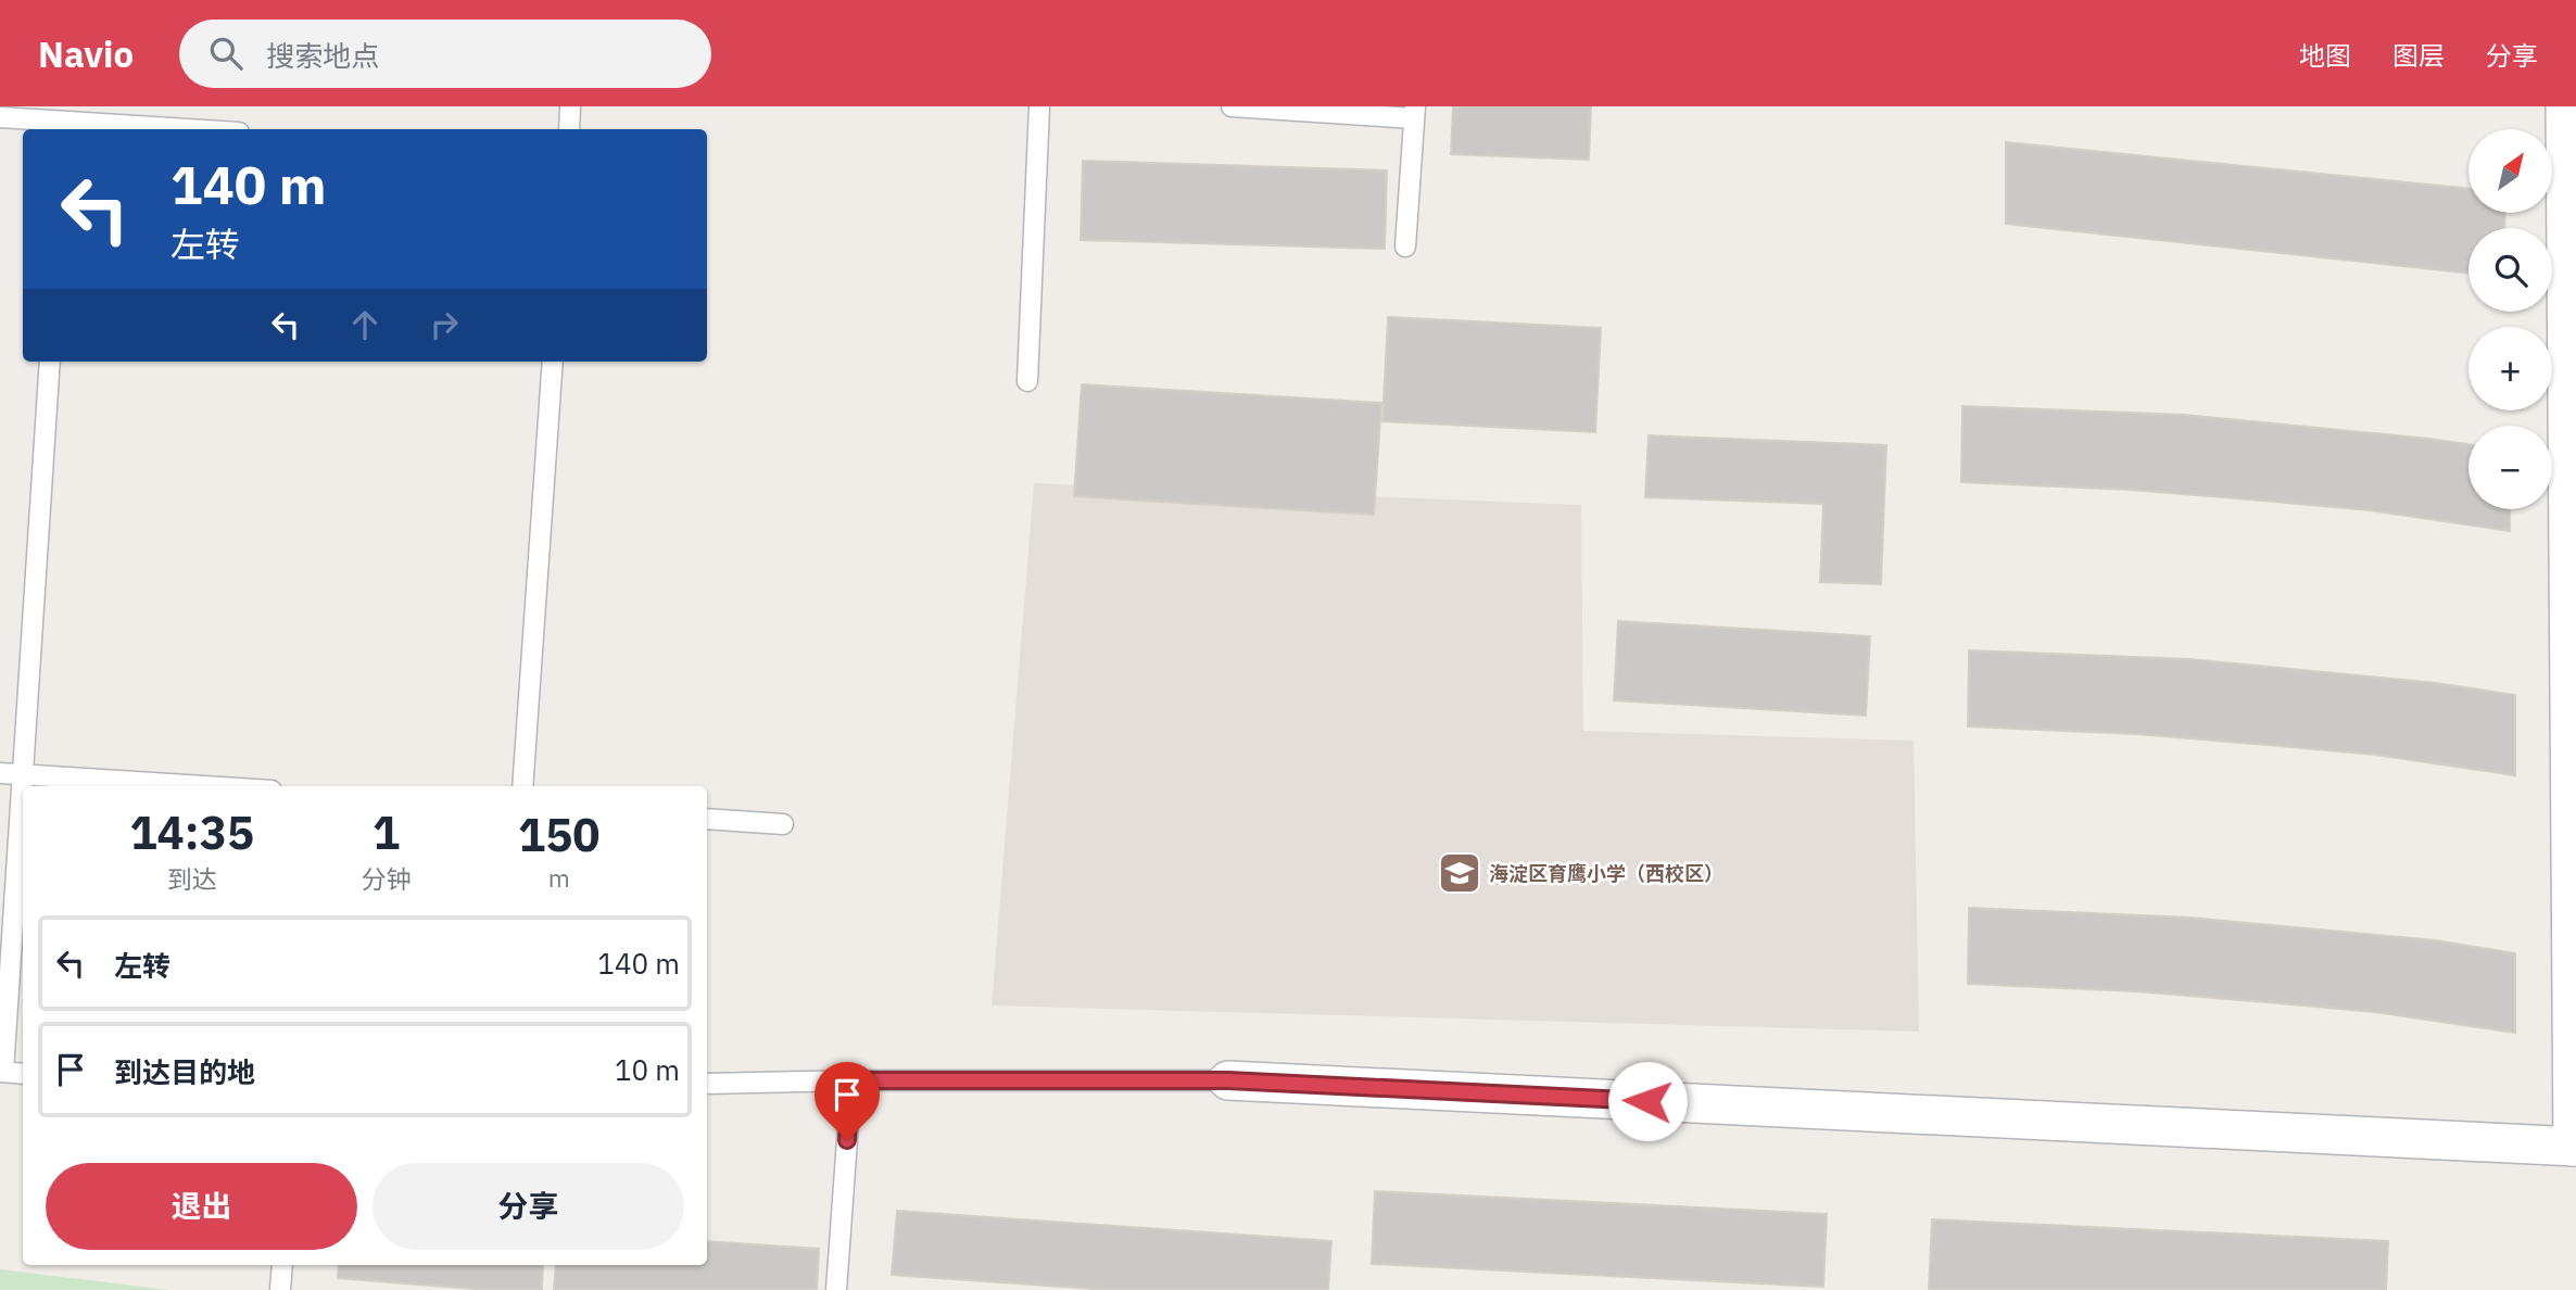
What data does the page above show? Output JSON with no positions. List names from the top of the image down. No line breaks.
{"places":{"school or university":["海淀区育鹰小学（西校区）"]},"north":"top right","page":{"header":"Navio","search":"搜索地点","nav":["地图","图层","分享"],"map_buttons":["+","−"],"turn":["140 m","左转"],"eta":["14:35","到达","1","分钟","150","m"],"list":[{"name":"左转","value":"140 m"},{"name":"到达目的地","value":"10 m"}],"buttons":["退出","分享"]}}
